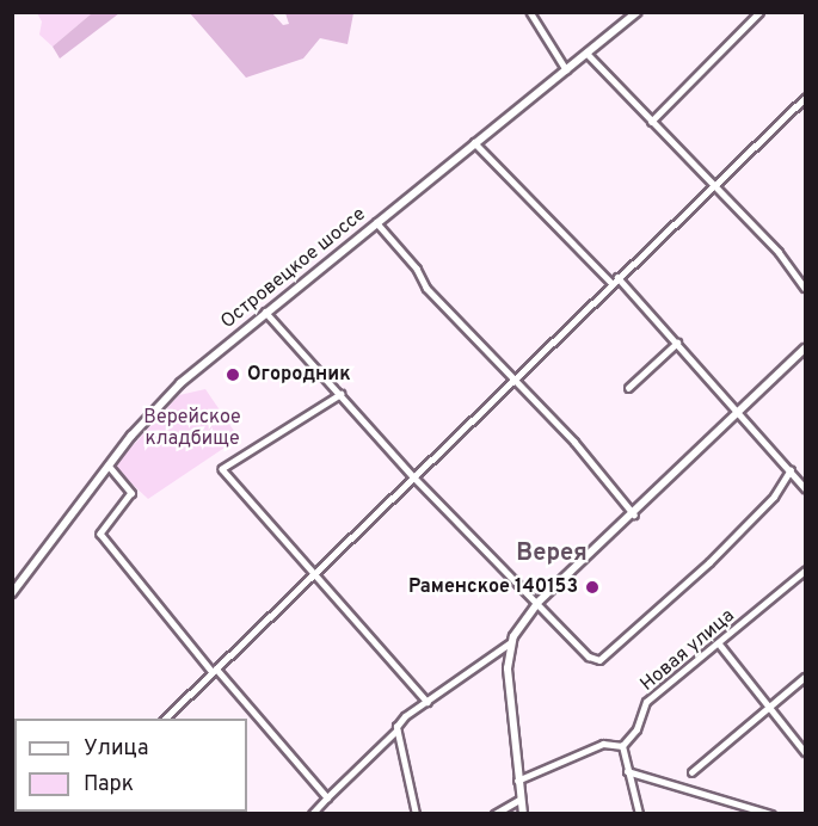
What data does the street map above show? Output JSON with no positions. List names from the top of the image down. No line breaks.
{"streets":{"main road":["Островецкое шоссе"],"street":["Новая улица"]},"districts":["Верея"],"parks":["Верейское кладбище"],"places":["Огородник","Раменское 140153"],"legend":["Улица","Парк"]}
